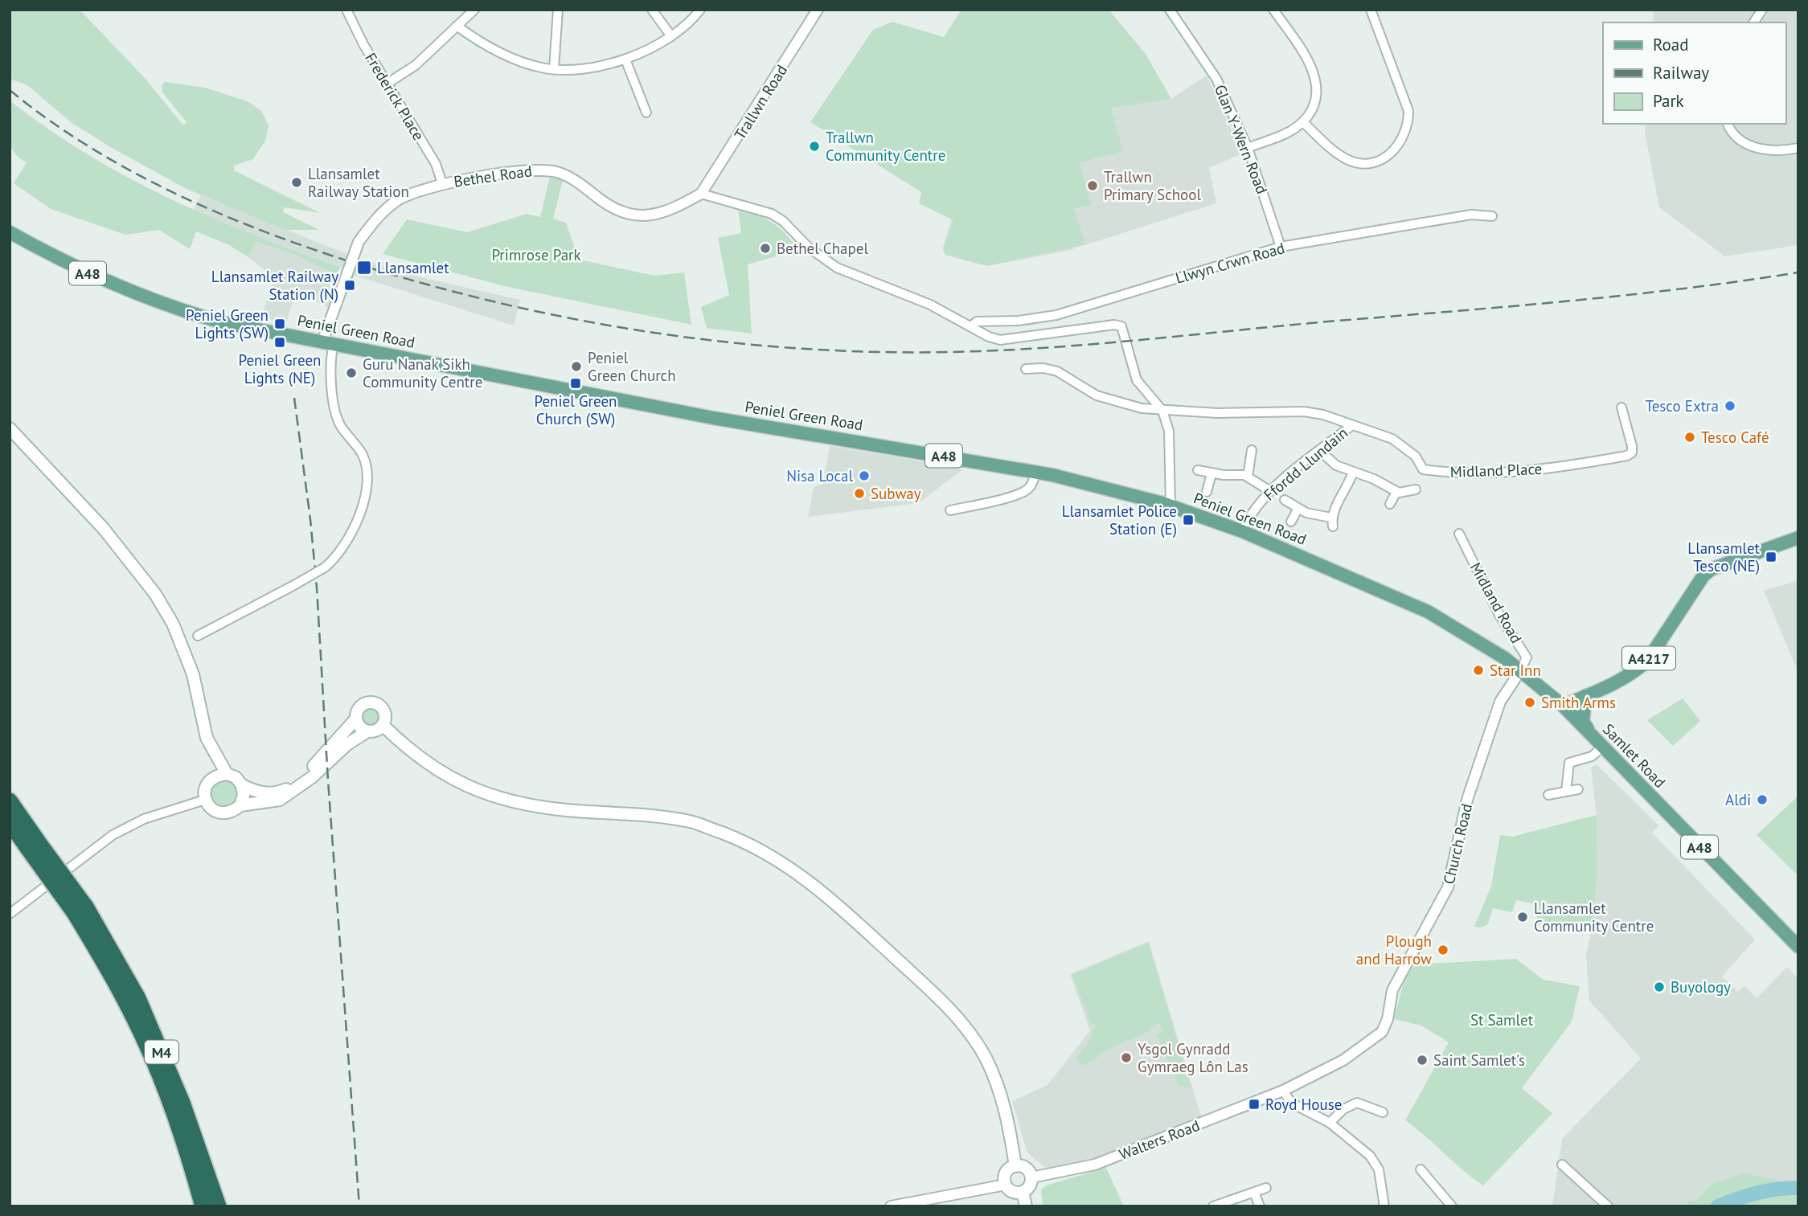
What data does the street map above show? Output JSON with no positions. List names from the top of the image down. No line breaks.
{"streets":{"highway":["M4"],"main road":["A48","Peniel Green Road","A4217","Samlet Road"],"street":["Frederick Place","Trallwn Road","Glan Y-Wern Road","Bethel Road","Llwyn Crwn Road","Ffordd Llundain","Midland Place","Midland Road","Church Road","Walters Road"]},"crossings":[["Frederick Place","Bethel Road"],["Trallwn Road","Bethel Road"],["Glan Y-Wern Road","Llwyn Crwn Road"],["Bethel Road","Peniel Green Road"],["Peniel Green Road","Ffordd Llundain"],["Peniel Green Road","Midland Road"],["Peniel Green Road","A4217"],["Peniel Green Road","Samlet Road"],["Peniel Green Road","Church Road"],["Ffordd Llundain","Midland Place"],["Midland Road","Church Road"],["A4217","Samlet Road"],["Church Road","Walters Road"]],"parks":["Primrose Park","St Samlet"],"places":{"other":["Trallwn Community Centre","Llansamlet Railway Station","Trallwn Primary School","Bethel Chapel","Peniel Green Church","Guru Nanak Sikh Community Centre","Tesco Extra","Tesco Café","Nisa Local","Subway","Star Inn","Smith Arms","Aldi","Llansamlet Community Centre","Plough and Harrow","Buyology","Ysgol Gynradd Gymraeg Lôn Las","Saint Samlet's"],"transit":["Llansamlet","Llansamlet Railway Station (N)","Peniel Green Lights (SW)","Peniel Green Lights (NE)","Peniel Green Church (SW)","Llansamlet Police Station (E)","Llansamlet Tesco (NE)","Royd House"]},"legend":["Road","Railway","Park"]}
